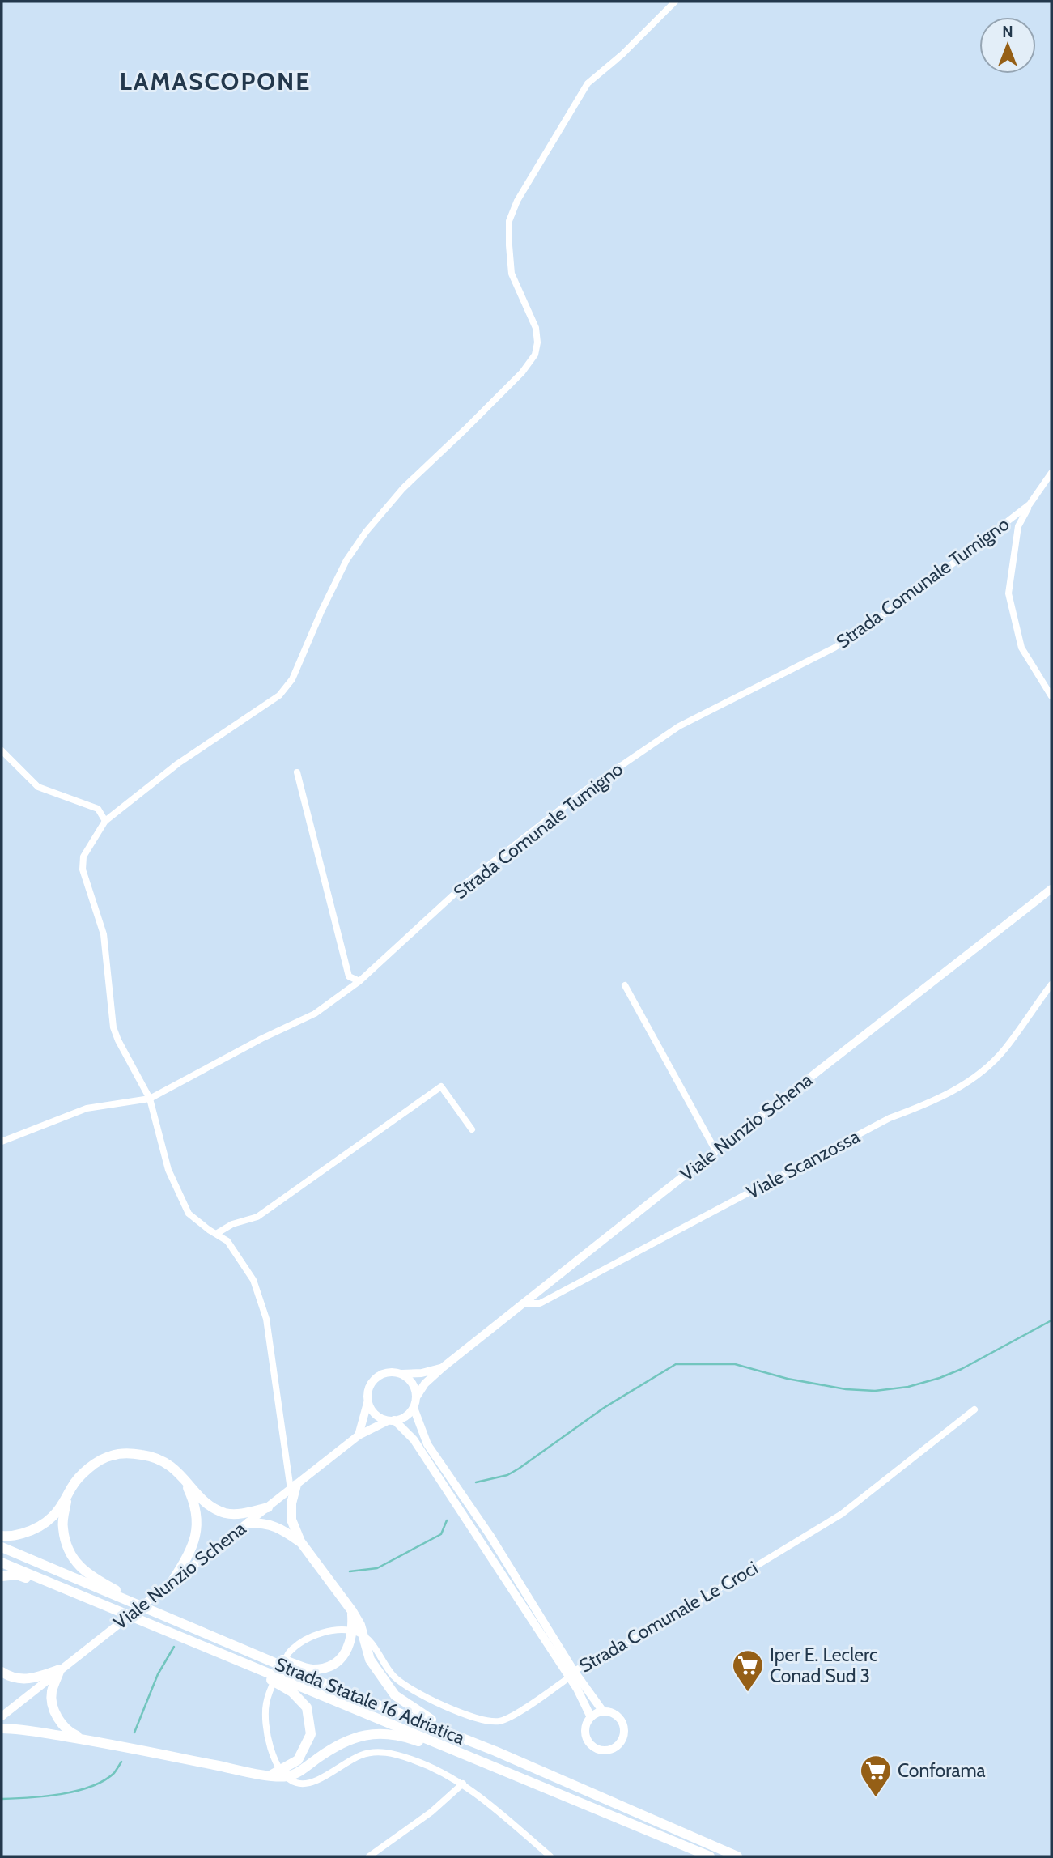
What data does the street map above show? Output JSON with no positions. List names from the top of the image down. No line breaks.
{"streets":{"highway":["Strada Statale 16 Adriatica"],"street":["Strada Comunale Tumigno","Viale Nunzio Schena","Viale Scanzossa","Strada Comunale Le Croci"]},"crossings":[["Viale Nunzio Schena","Viale Scanzossa"]],"districts":["LAMASCOPONE"],"places":{"supermarket":["Iper E. Leclerc Conad Sud 3","Conforama"]},"north":"top"}
